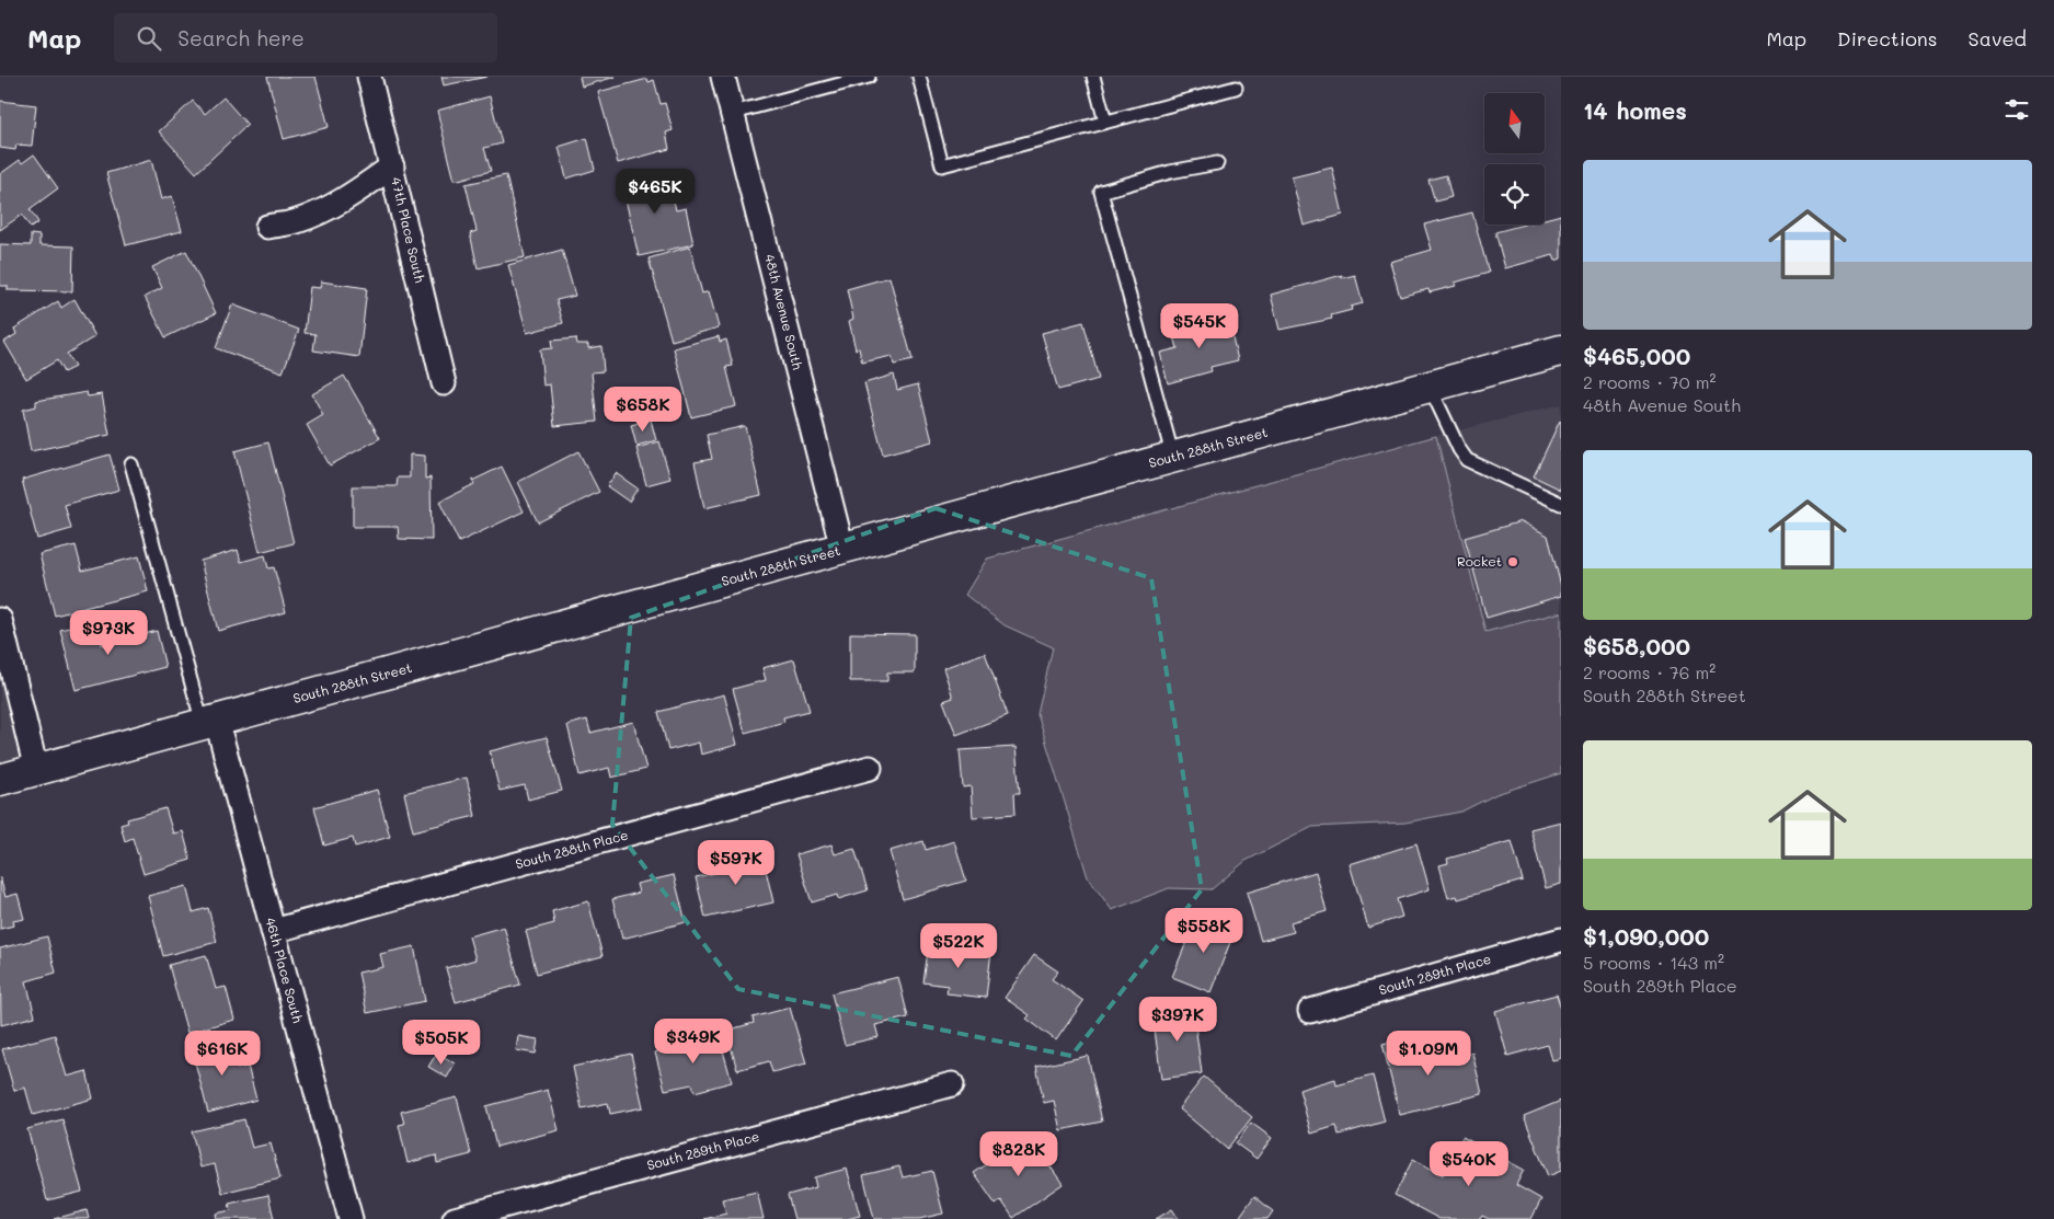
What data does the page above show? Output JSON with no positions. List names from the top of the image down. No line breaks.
{"streets":{"main road":["South 288th Street"],"street":["47th Place South","48th Avenue South","South 288th Place","46th Place South","South 289th Place"]},"crossings":[["48th Avenue South","South 288th Street"],["South 288th Street","46th Place South"],["South 288th Place","46th Place South"]],"places":["Rocket"],"north":"top","page":{"header":"Map","search":"Search here","nav":["Map","Directions","Saved"],"heading":"14 homes","list":[{"name":"$465,000","note":"2 rooms · 70 m² · 48th Avenue South"},{"name":"$658,000","note":"2 rooms · 76 m² · South 288th Street"},{"name":"$1,090,000","note":"5 rooms · 143 m² · South 289th Place"}],"price":["$465K","$545K","$658K","$973K","$597K","$558K","$522K","$397K","$349K","$505K","$616K","$1.09M","$828K","$540K"]}}
